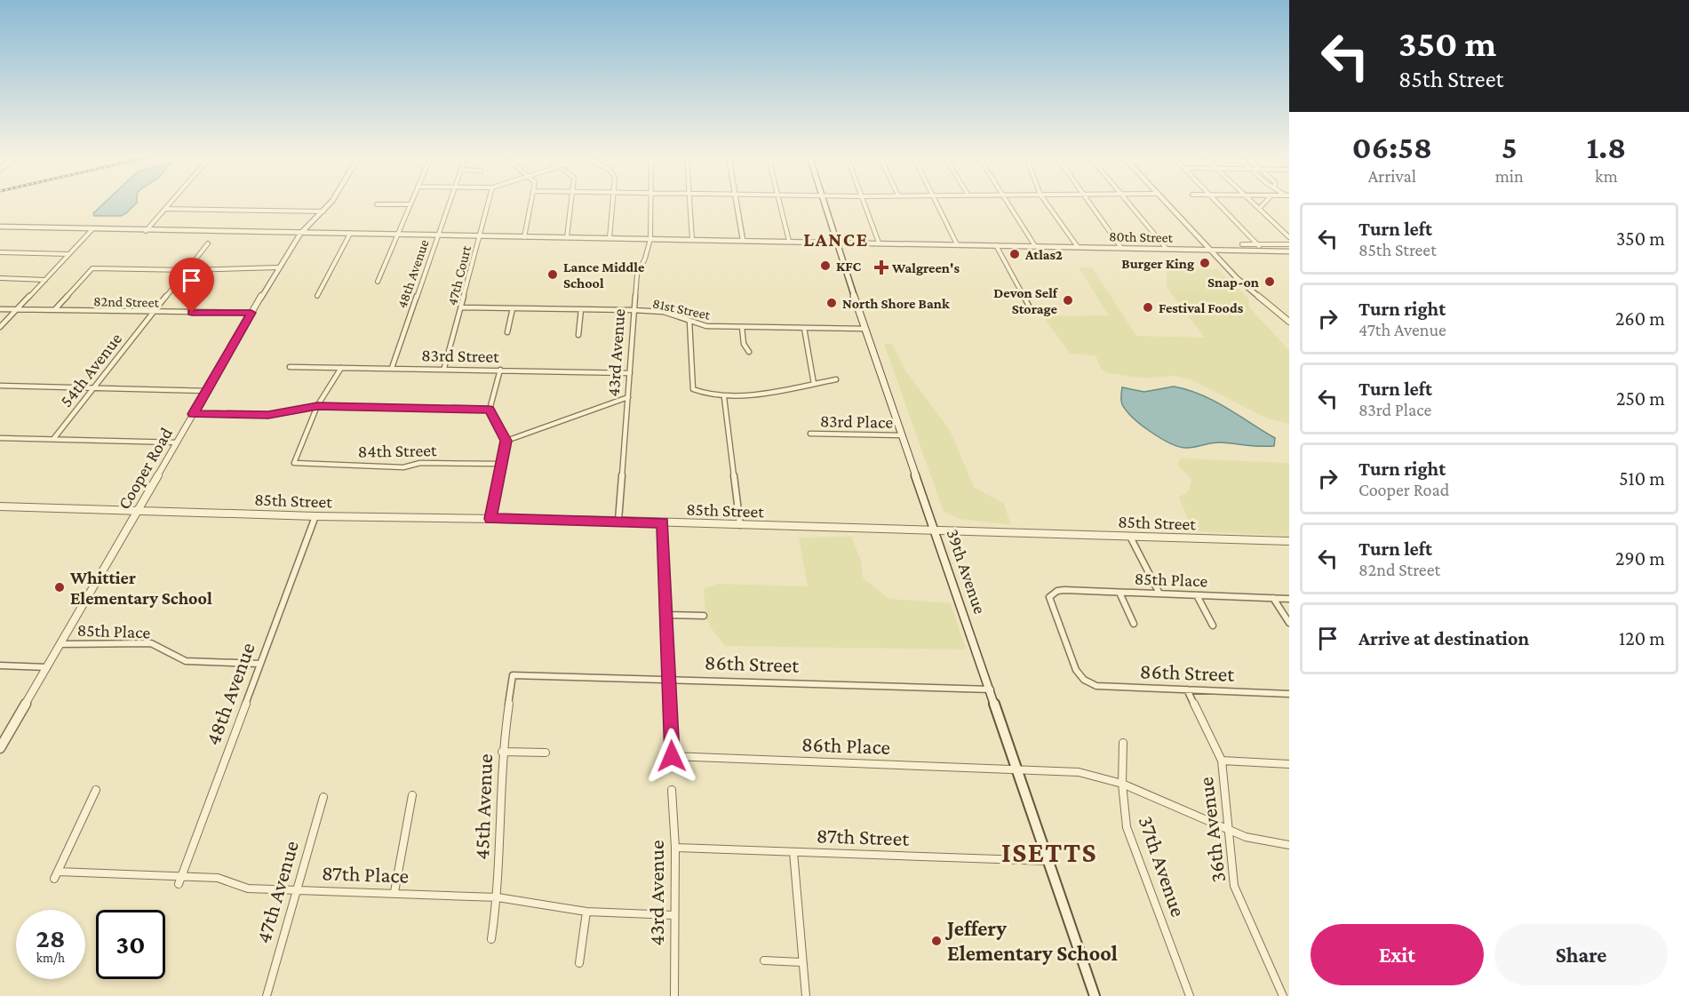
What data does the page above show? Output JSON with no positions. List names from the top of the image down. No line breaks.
{"streets":{"main road":["39th Avenue"],"street":["80th Street","48th Avenue","47th Court","82nd Street","81st Street","43rd Avenue","83rd Street","54th Avenue","83rd Place","84th Street","Cooper Road","85th Street","85th Place","86th Street","86th Place","45th Avenue","36th Avenue","87th Street","37th Avenue","87th Place","47th Avenue"]},"crossings":[["80th Street","48th Avenue"],["80th Street","47th Court"],["80th Street","43rd Avenue"],["80th Street","Cooper Road"],["80th Street","39th Avenue"],["48th Avenue","83rd Street"],["48th Avenue","85th Street"],["48th Avenue","85th Place"],["48th Avenue","87th Place"],["47th Court","81st Street"],["47th Court","83rd Street"],["82nd Street","54th Avenue"],["82nd Street","Cooper Road"],["81st Street","43rd Avenue"],["81st Street","39th Avenue"],["43rd Avenue","83rd Street"],["43rd Avenue","85th Street"],["43rd Avenue","87th Street"],["43rd Avenue","87th Place"],["83rd Place","39th Avenue"],["Cooper Road","85th Street"],["Cooper Road","85th Place"],["85th Street","39th Avenue"],["39th Avenue","86th Street"],["39th Avenue","86th Place"],["39th Avenue","87th Street"],["85th Place","86th Street"],["86th Street","86th Place"],["86th Street","45th Avenue"],["86th Street","36th Avenue"],["86th Place","36th Avenue"],["86th Place","37th Avenue"],["45th Avenue","87th Place"],["87th Place","47th Avenue"]],"districts":["LANCE","ISETTS"],"places":{"other":["Atlas2","Burger King","KFC","Lance Middle School","Snap-on","Devon Self Storage","North Shore Bank","Festival Foods","Whittier Elementary School","Jeffery Elementary School"],"health":["Walgreen's"]},"page":{"turn":["350 m","85th Street"],"eta":["06:58","Arrival","5","min","1.8","km"],"list":[{"name":"Turn left","note":"85th Street","value":"350 m"},{"name":"Turn right","note":"47th Avenue","value":"260 m"},{"name":"Turn left","note":"83rd Place","value":"250 m"},{"name":"Turn right","note":"Cooper Road","value":"510 m"},{"name":"Turn left","note":"82nd Street","value":"290 m"},{"name":"Arrive at destination","value":"120 m"}],"speed":"28 km/h","limit":"30","buttons":["Exit","Share"]}}
